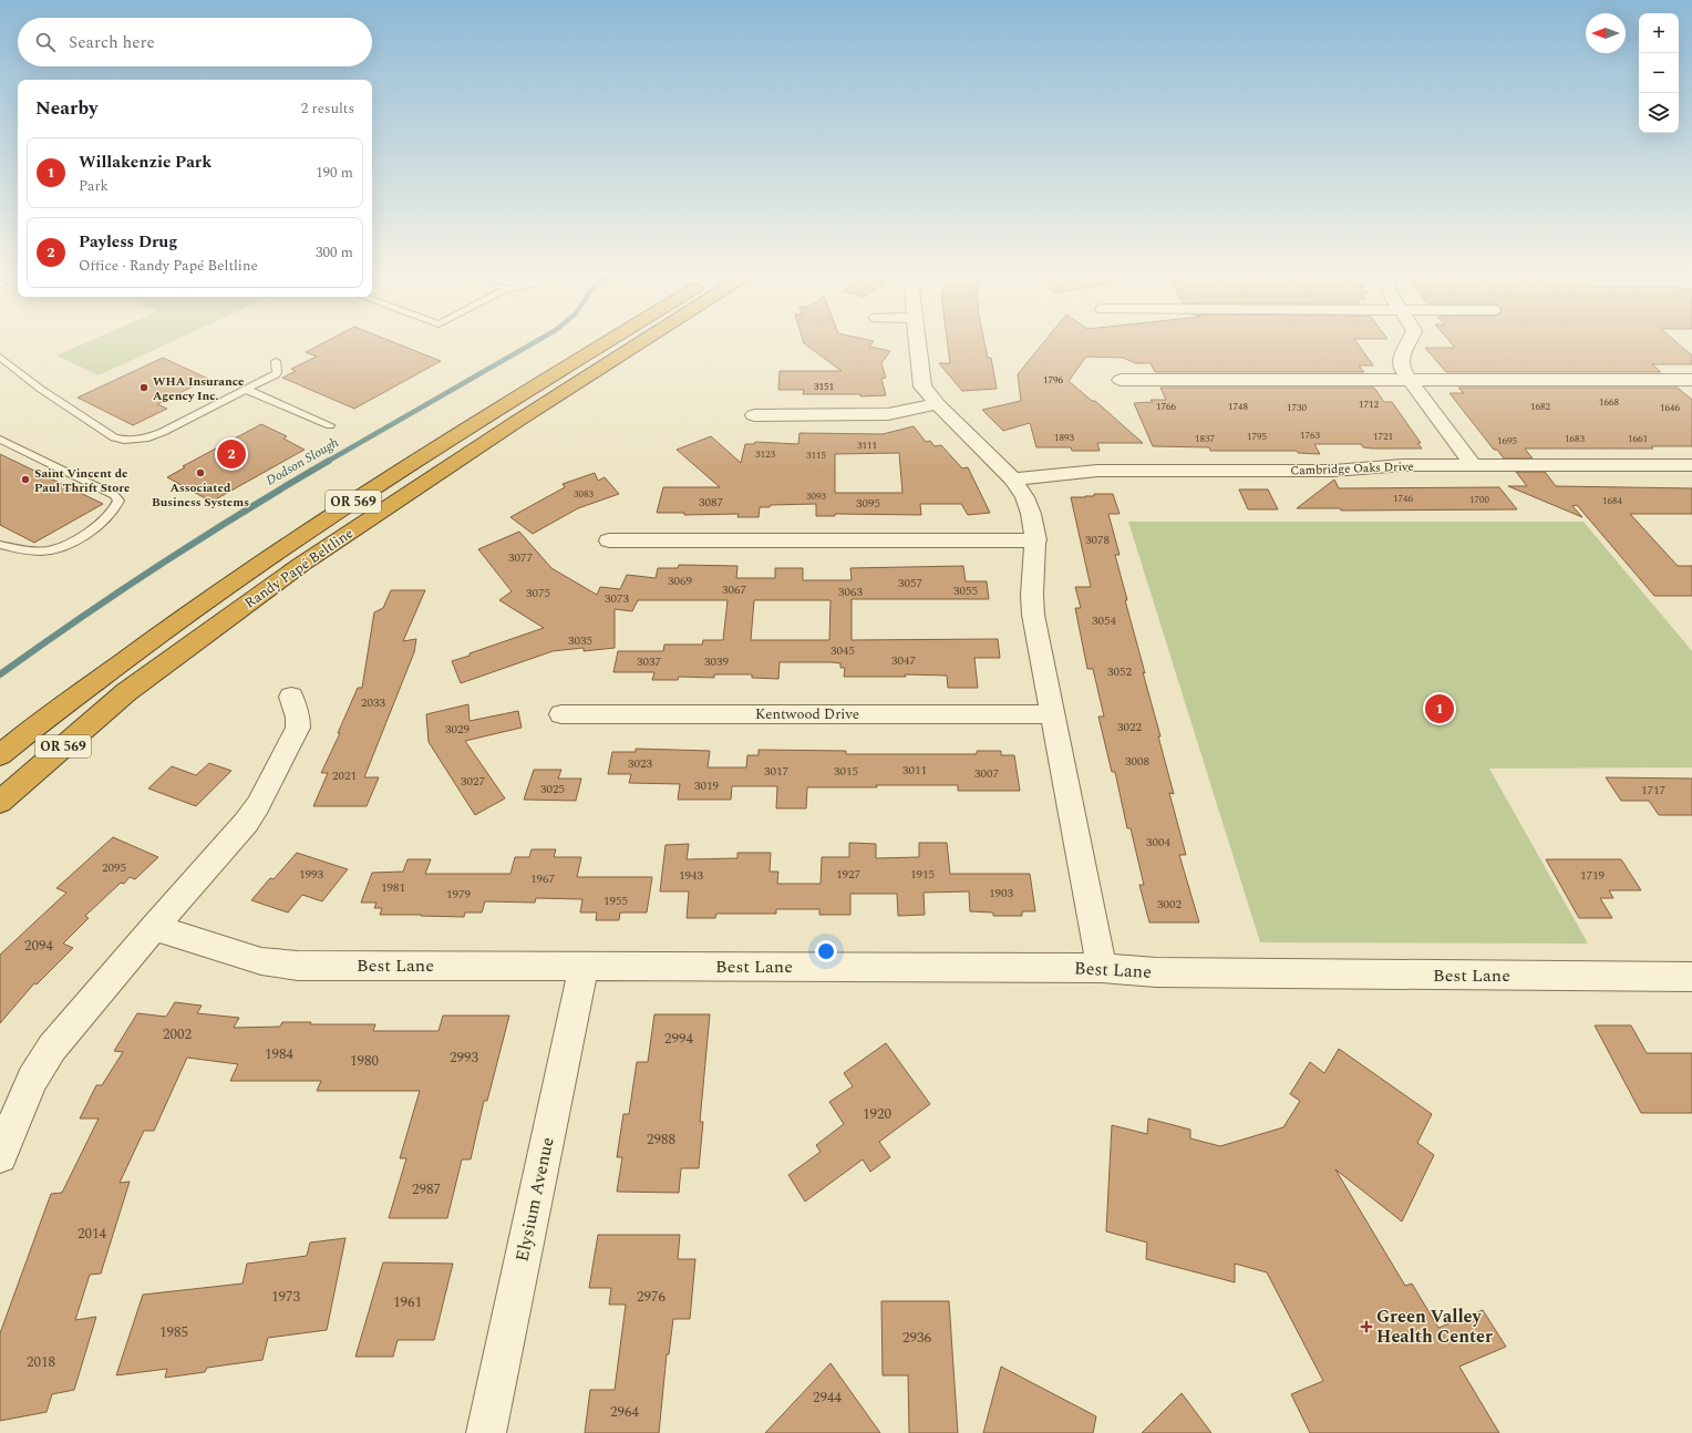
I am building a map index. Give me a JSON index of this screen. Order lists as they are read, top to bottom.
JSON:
{
  "streets": {
    "highway": ["OR 569", "Randy Papé Beltline"],
    "street": [
      "Cambridge Oaks Drive",
      "Kentwood Drive",
      "Best Lane",
      "Elysium Avenue"
    ]
  },
  "crossings": [
    ["Best Lane", "Elysium Avenue"]
  ],
  "water": ["Dodson Slough"],
  "places": {
    "other": ["WHA Insurance Agency Inc.", "Associated Business Systems", "Saint Vincent de Paul Thrift Store"],
    "health": ["Green Valley Health Center"]
  },
  "house_numbers": [
    "1796",
    "3151",
    "1668",
    "1712",
    "1766",
    "1748",
    "1682",
    "1730",
    "1646",
    "1763",
    "1795",
    "1721",
    "1893",
    "1837",
    "1683",
    "1661",
    "1695",
    "3111",
    "3123",
    "3115",
    "3083",
    "3093",
    "1746",
    "1700",
    "1684",
    "3087",
    "3095",
    "3078",
    "3077",
    "3069",
    "3057",
    "3067",
    "3055",
    "3063",
    "3075",
    "3073",
    "3054",
    "3035",
    "3045",
    "3047",
    "3037",
    "3039",
    "3052",
    "2033",
    "3022",
    "3029",
    "3008",
    "3023",
    "3011",
    "3017",
    "3015",
    "3007",
    "2021",
    "3027",
    "3019",
    "3025",
    "1717",
    "3004",
    "2095",
    "1993",
    "1927",
    "1915",
    "1943",
    "1719",
    "1967",
    "1981",
    "1903",
    "1979",
    "1955",
    "3002",
    "2094",
    "2002",
    "2994",
    "1984",
    "2993",
    "1980",
    "1920",
    "2988",
    "2987",
    "2014",
    "1973",
    "2976",
    "1961",
    "1985",
    "2936",
    "2018",
    "2944",
    "2964"
  ],
  "north": "left",
  "page": {
    "map_buttons": ["+", "−"],
    "search": "Search here",
    "heading": ["Nearby", "2 results"],
    "list": [
      {
        "mark": "1",
        "name": "Willakenzie Park",
        "note": "Park",
        "value": "190 m"
      },
      {
        "mark": "2",
        "name": "Payless Drug",
        "note": "Office · Randy Papé Beltline",
        "value": "300 m"
      }
    ],
    "pins": ["2", "1"]
  }
}
